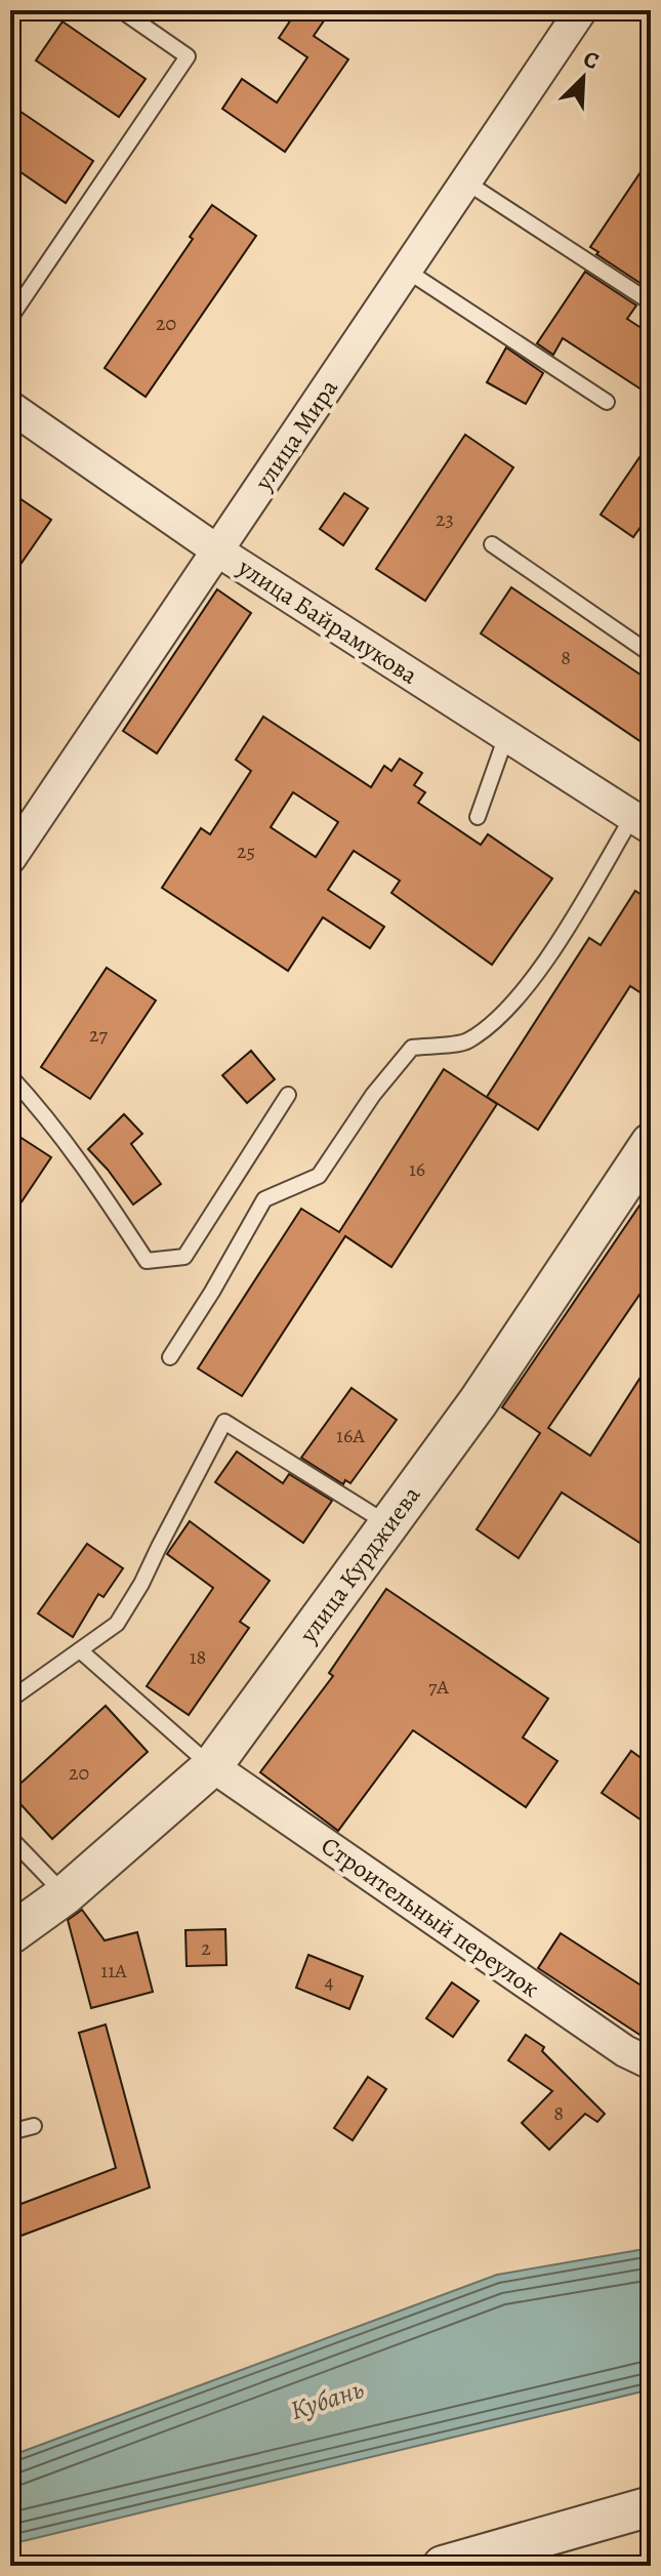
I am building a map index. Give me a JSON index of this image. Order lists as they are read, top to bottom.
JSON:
{
  "streets": {
    "street": [
      "улица Мира",
      "улица Байрамукова",
      "улица Курджиева",
      "Строительный переулок"
    ]
  },
  "crossings": [
    ["улица Мира", "улица Байрамукова"],
    ["улица Курджиева", "Строительный переулок"]
  ],
  "water": ["Кубань"],
  "house_numbers": [
    "20",
    "23",
    "8",
    "25",
    "27",
    "16",
    "16А",
    "18",
    "7А",
    "20",
    "2",
    "11А",
    "4",
    "8"
  ],
  "north": "top right"
}
